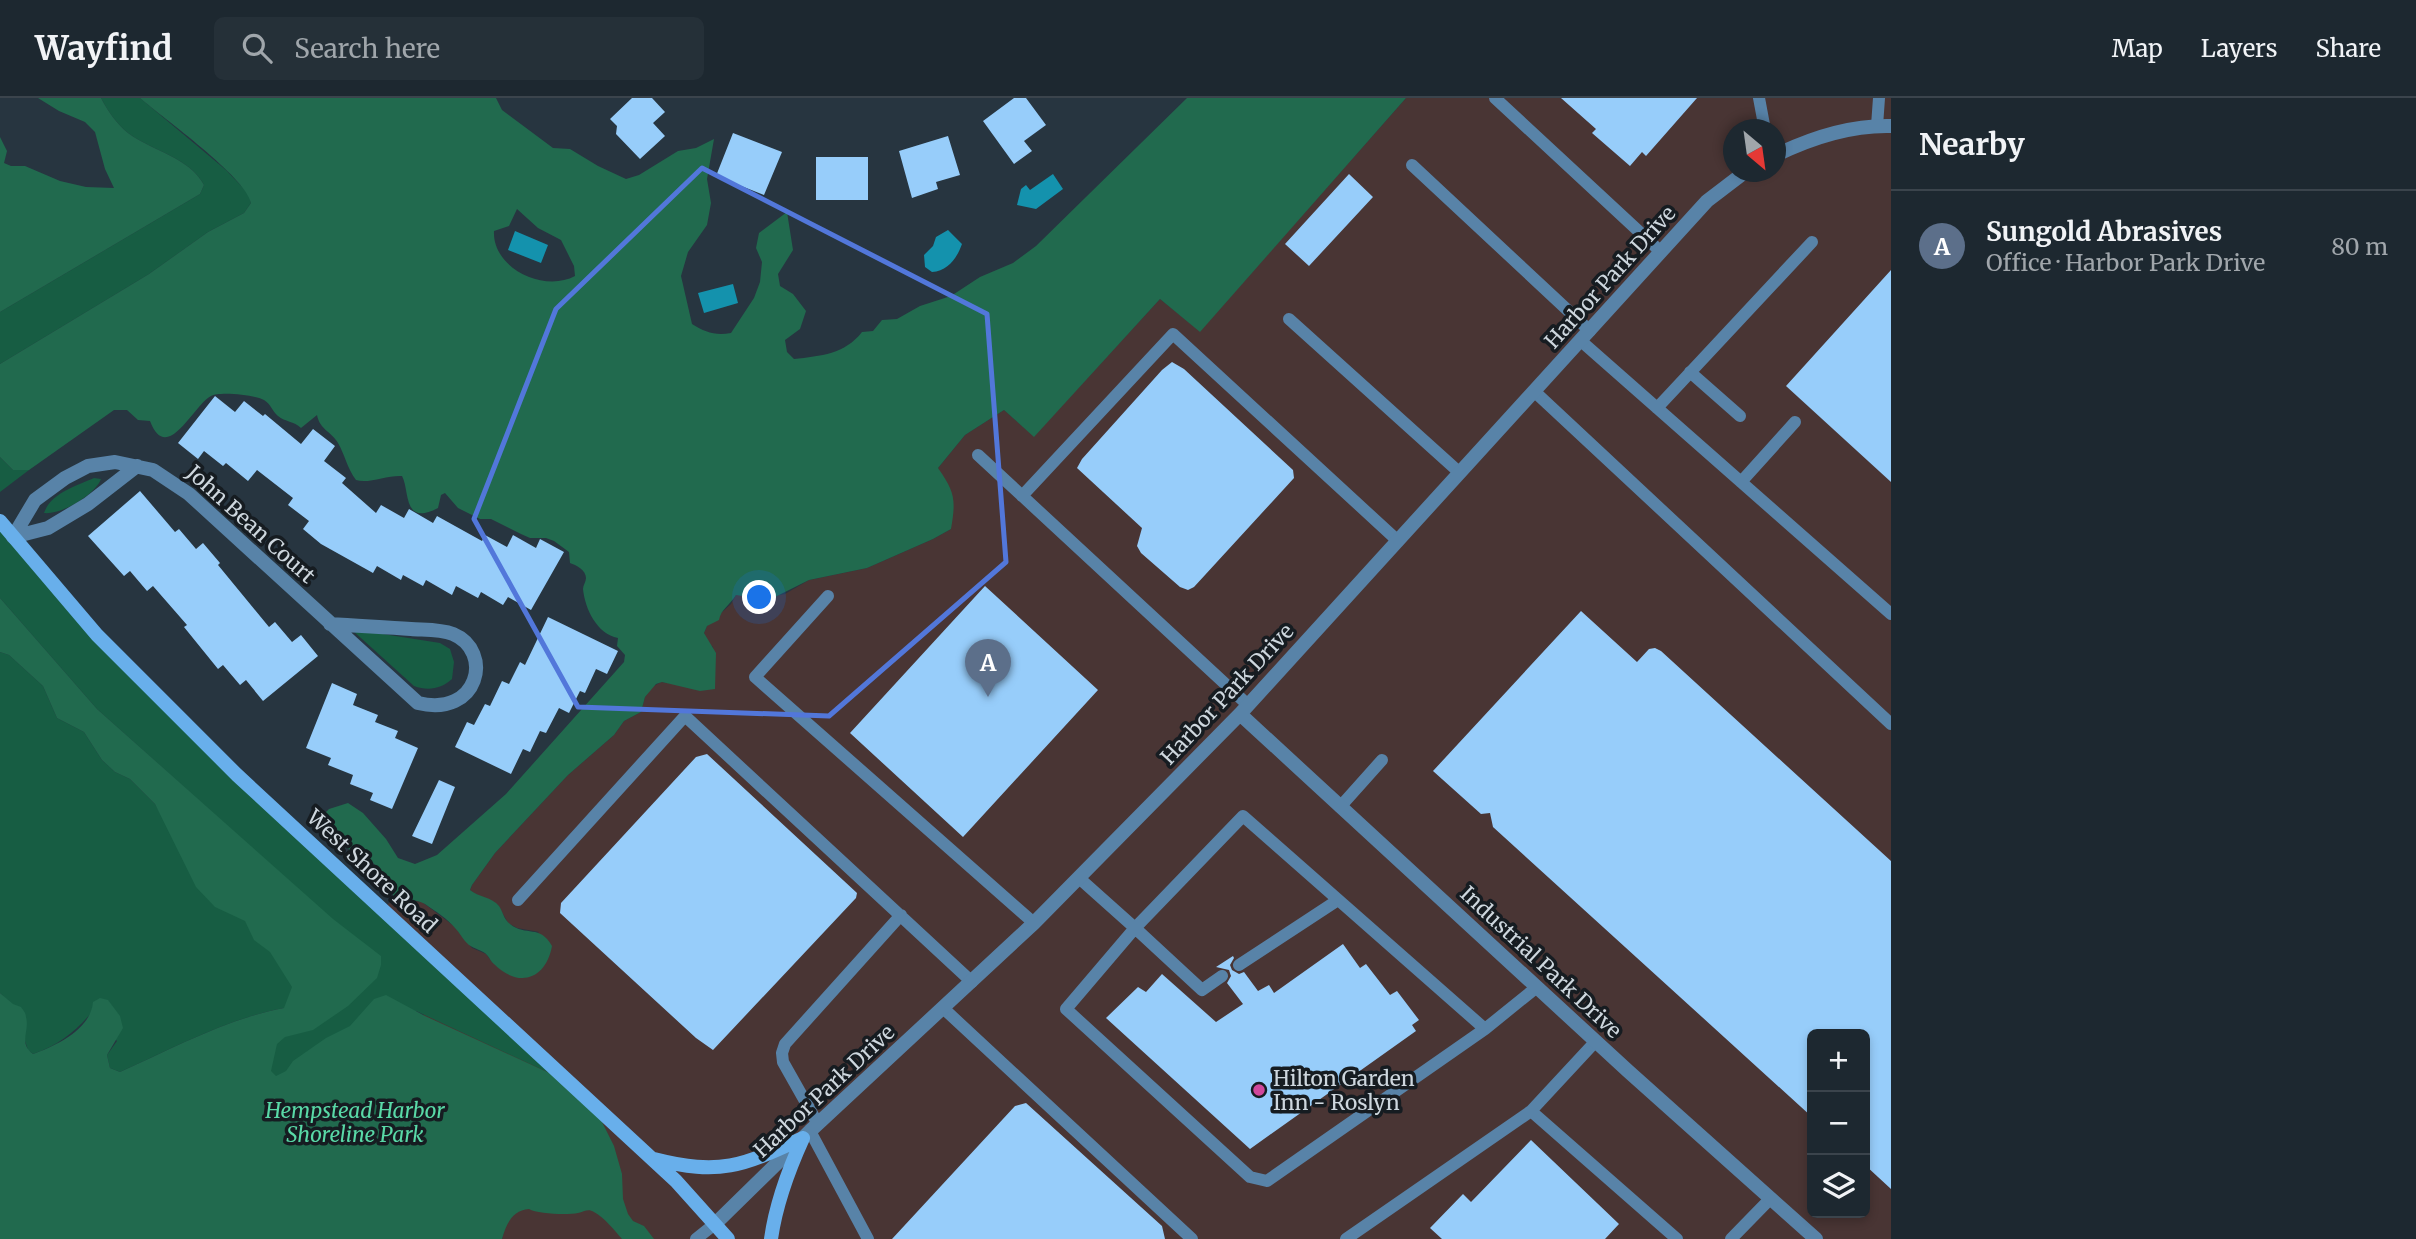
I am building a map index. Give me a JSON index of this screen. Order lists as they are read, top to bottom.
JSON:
{
  "streets": {
    "main road": ["West Shore Road"],
    "street": ["Harbor Park Drive", "John Bean Court", "Industrial Park Drive"]
  },
  "crossings": [
    ["Harbor Park Drive", "West Shore Road"],
    ["Harbor Park Drive", "Industrial Park Drive"],
    ["John Bean Court", "West Shore Road"]
  ],
  "parks": ["Hempstead Harbor Shoreline Park"],
  "places": ["Hilton Garden Inn - Roslyn"],
  "north": "bottom right",
  "page": {
    "header": "Wayfind",
    "search": "Search here",
    "nav": ["Map", "Layers", "Share"],
    "heading": "Nearby",
    "list": [
      {
        "mark": "A",
        "name": "Sungold Abrasives",
        "note": "Office · Harbor Park Drive",
        "value": "80 m"
      }
    ],
    "pins": "A",
    "map_buttons": ["+", "−"]
  }
}
